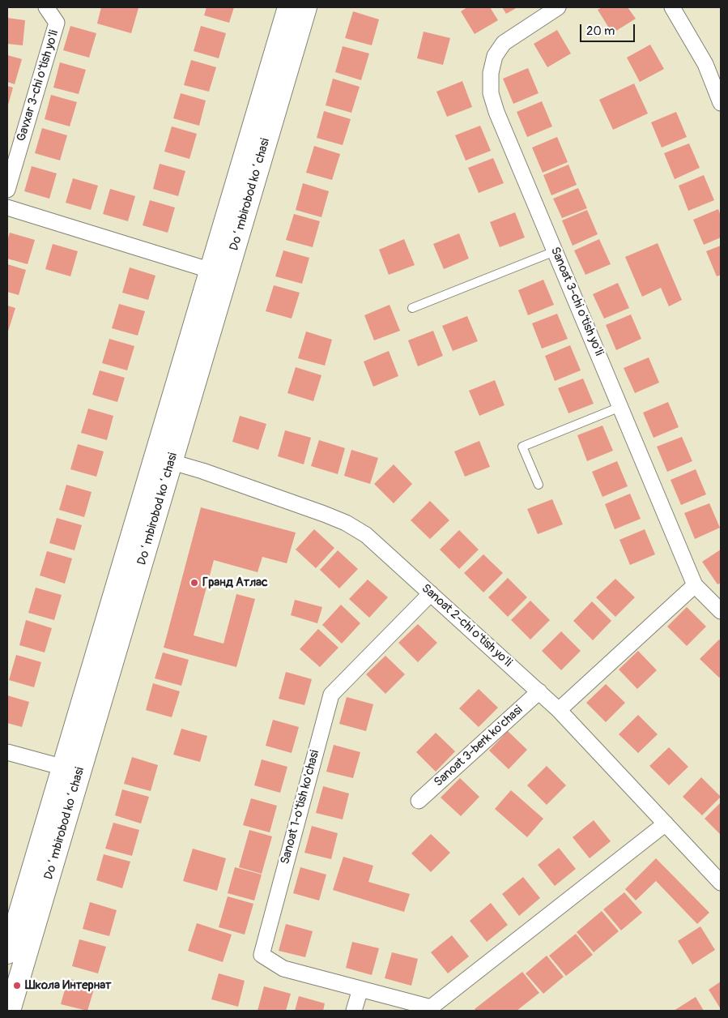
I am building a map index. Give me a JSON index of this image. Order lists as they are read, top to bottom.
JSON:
{
  "streets": {
    "main road": ["Doʻmbirobod koʻchasi"],
    "street": [
      "Gavxar 3-chi o'tish yo'li",
      "Sanoat 3-chi o'tish yo'li",
      "Sanoat 2-chi o'tish yo'li",
      "Sanoat 3-berk ko'chasi",
      "Sanoat 1-o'tish ko'chasi"
    ]
  },
  "crossings": [
    ["Doʻmbirobod koʻchasi", "Sanoat 2-chi o'tish yo'li"],
    ["Sanoat 2-chi o'tish yo'li", "Sanoat 3-berk ko'chasi"],
    ["Sanoat 2-chi o'tish yo'li", "Sanoat 1-o'tish ko'chasi"]
  ],
  "places": ["Гранд Атлас", "Школа Интернат"],
  "scale_bar": "20 m"
}
